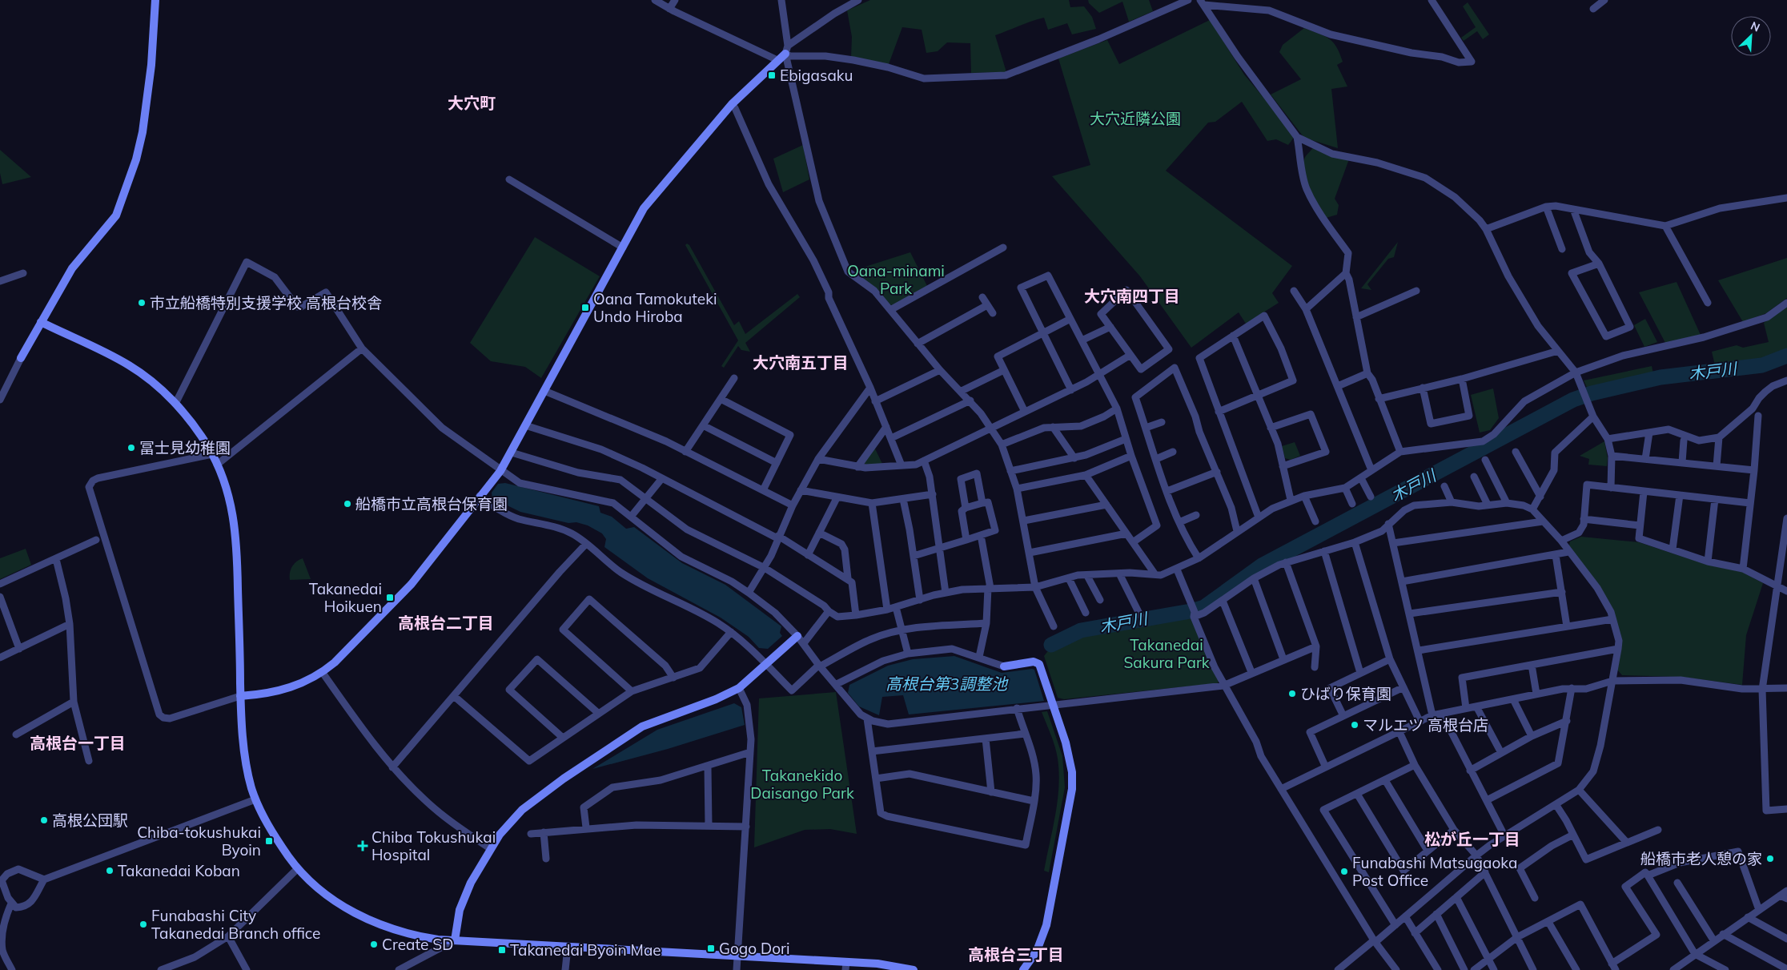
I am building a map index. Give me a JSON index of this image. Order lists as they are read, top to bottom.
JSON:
{
  "districts": [
    "大穴町",
    "大穴南四丁目",
    "大穴南五丁目",
    "高根台二丁目",
    "高根台一丁目",
    "松が丘一丁目",
    "高根台三丁目"
  ],
  "water": ["木戸川", "高根台第3調整池"],
  "parks": [
    "大穴近隣公園",
    "Oana-minami Park",
    "Takanedai Sakura Park",
    "Takanekido Daisango Park"
  ],
  "places": {
    "transit": [
      "Ebigasaku",
      "Oana Tamokuteki Undo Hiroba",
      "Takanedai Hoikuen",
      "Chiba-tokushukai Byoin",
      "Gogo Dori",
      "Takanedai Byoin Mae"
    ],
    "other": [
      "市立船橋特別支援学校 高根台校舎",
      "冨士見幼稚園",
      "船橋市立高根台保育園",
      "ひばり保育園",
      "マルエツ 高根台店",
      "高根公団駅",
      "船橋市老人憩の家",
      "Takanedai Koban",
      "Funabashi Matsugaoka Post Office",
      "Funabashi City Takanedai Branch office",
      "Create SD"
    ],
    "health": ["Chiba Tokushukai Hospital"]
  },
  "north": "top right"
}
